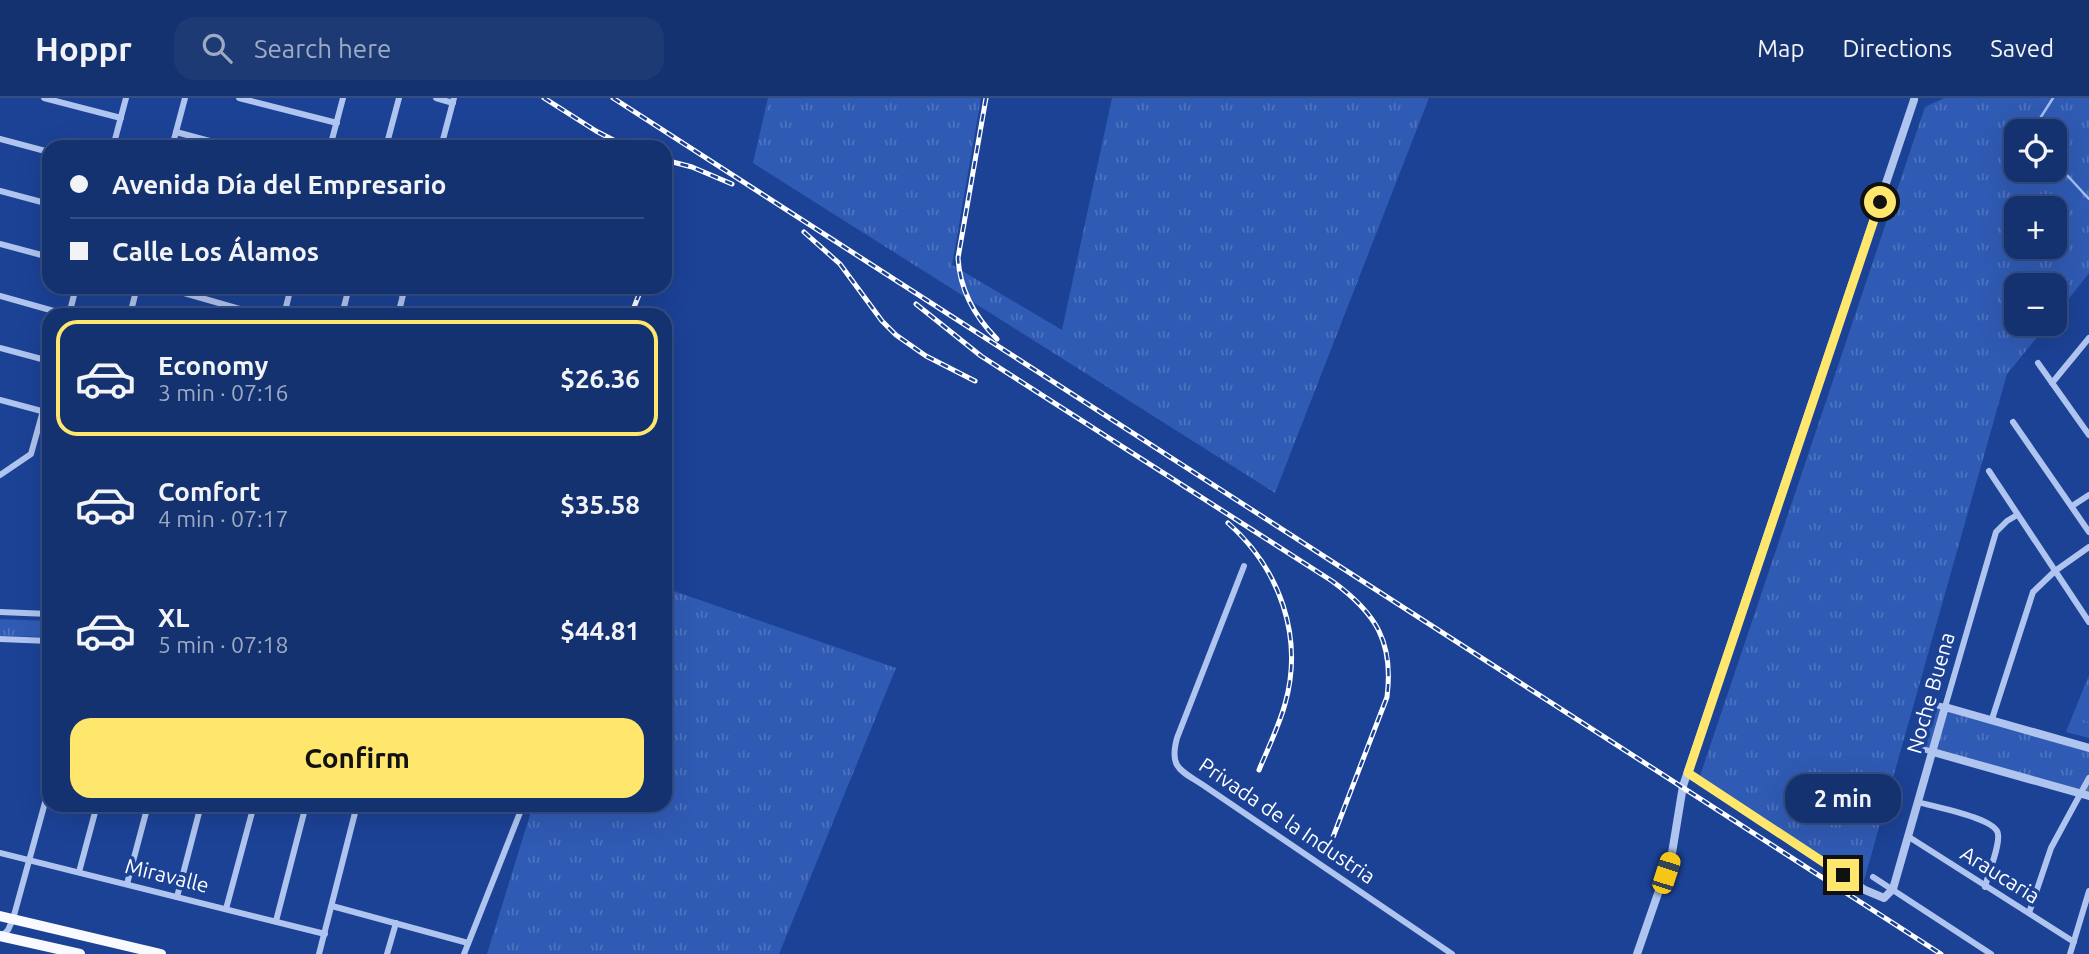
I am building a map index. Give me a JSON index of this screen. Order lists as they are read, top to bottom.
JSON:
{
  "streets": {
    "street": [
      "Noche Buena",
      "Privada de la Industria",
      "Araucaria",
      "Miravalle"
    ]
  },
  "crossings": [
    ["Noche Buena", "Araucaria"]
  ],
  "page": {
    "header": "Hoppr",
    "search": "Search here",
    "nav": ["Map", "Directions", "Saved"],
    "map_buttons": ["+", "−"],
    "banner": ["Avenida Día del Empresario", "Calle Los Álamos"],
    "list": [
      {
        "name": "Economy",
        "note": "3 min · 07:16",
        "value": "$26.36"
      },
      {
        "name": "Comfort",
        "note": "4 min · 07:17",
        "value": "$35.58"
      },
      {
        "name": "XL",
        "note": "5 min · 07:18",
        "value": "$44.81"
      }
    ],
    "buttons": "Confirm",
    "bubble": "2 min"
  }
}
